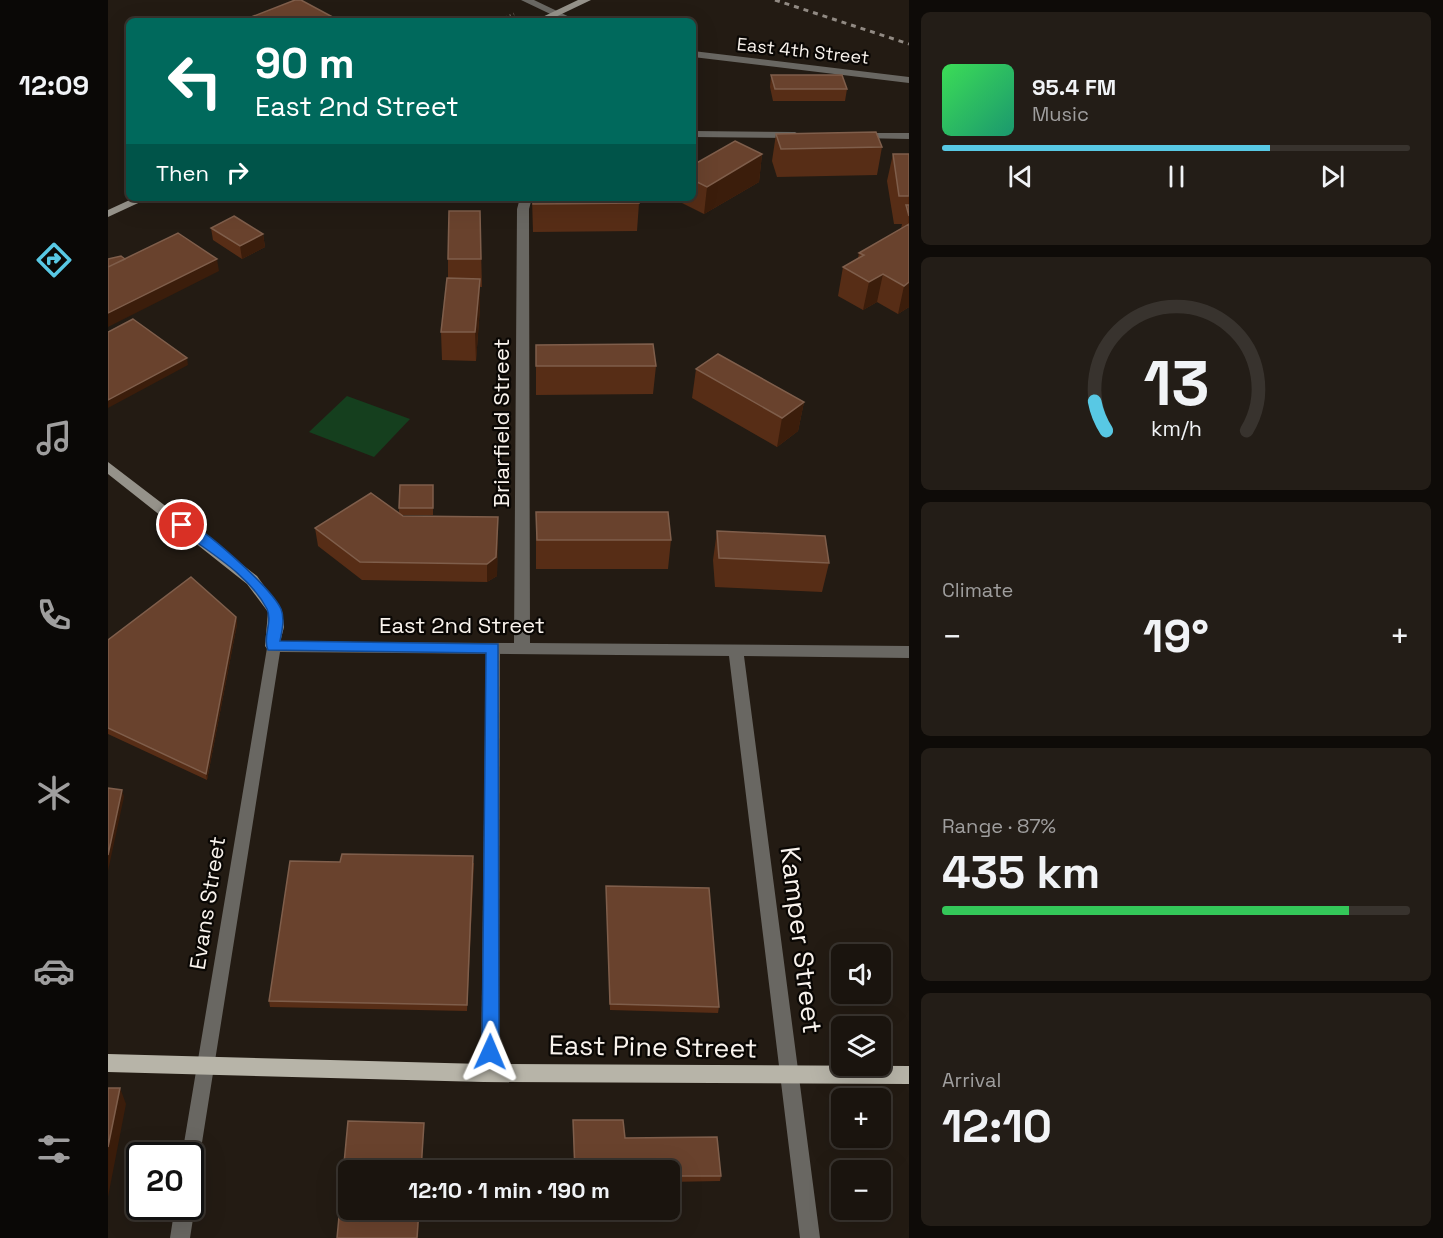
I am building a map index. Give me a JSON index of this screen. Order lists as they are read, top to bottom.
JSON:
{
  "streets": {
    "main road": ["East Pine Street"],
    "street": [
      "East 4th Street",
      "Briarfield Street",
      "East 2nd Street",
      "Evans Street",
      "Kamper Street"
    ]
  },
  "crossings": [
    ["Briarfield Street", "East 2nd Street"],
    ["East 2nd Street", "Evans Street"],
    ["East 2nd Street", "Kamper Street"],
    ["Evans Street", "East Pine Street"],
    ["Kamper Street", "East Pine Street"]
  ],
  "page": {
    "tabs": "12:09",
    "turn": ["90 m", "East 2nd Street"],
    "song": ["95.4 FM", "Music"],
    "then": "Then",
    "tile": [
      "Climate",
      ["Range · 87%", "435 km"],
      ["Arrival", "12:10"]
    ],
    "heat": ["−", "19°", "+"],
    "map_buttons": ["+", "−"],
    "limit": "20",
    "trip": "12:10 · 1 min · 190 m",
    "gauge": ["13", "km/h"]
  }
}
